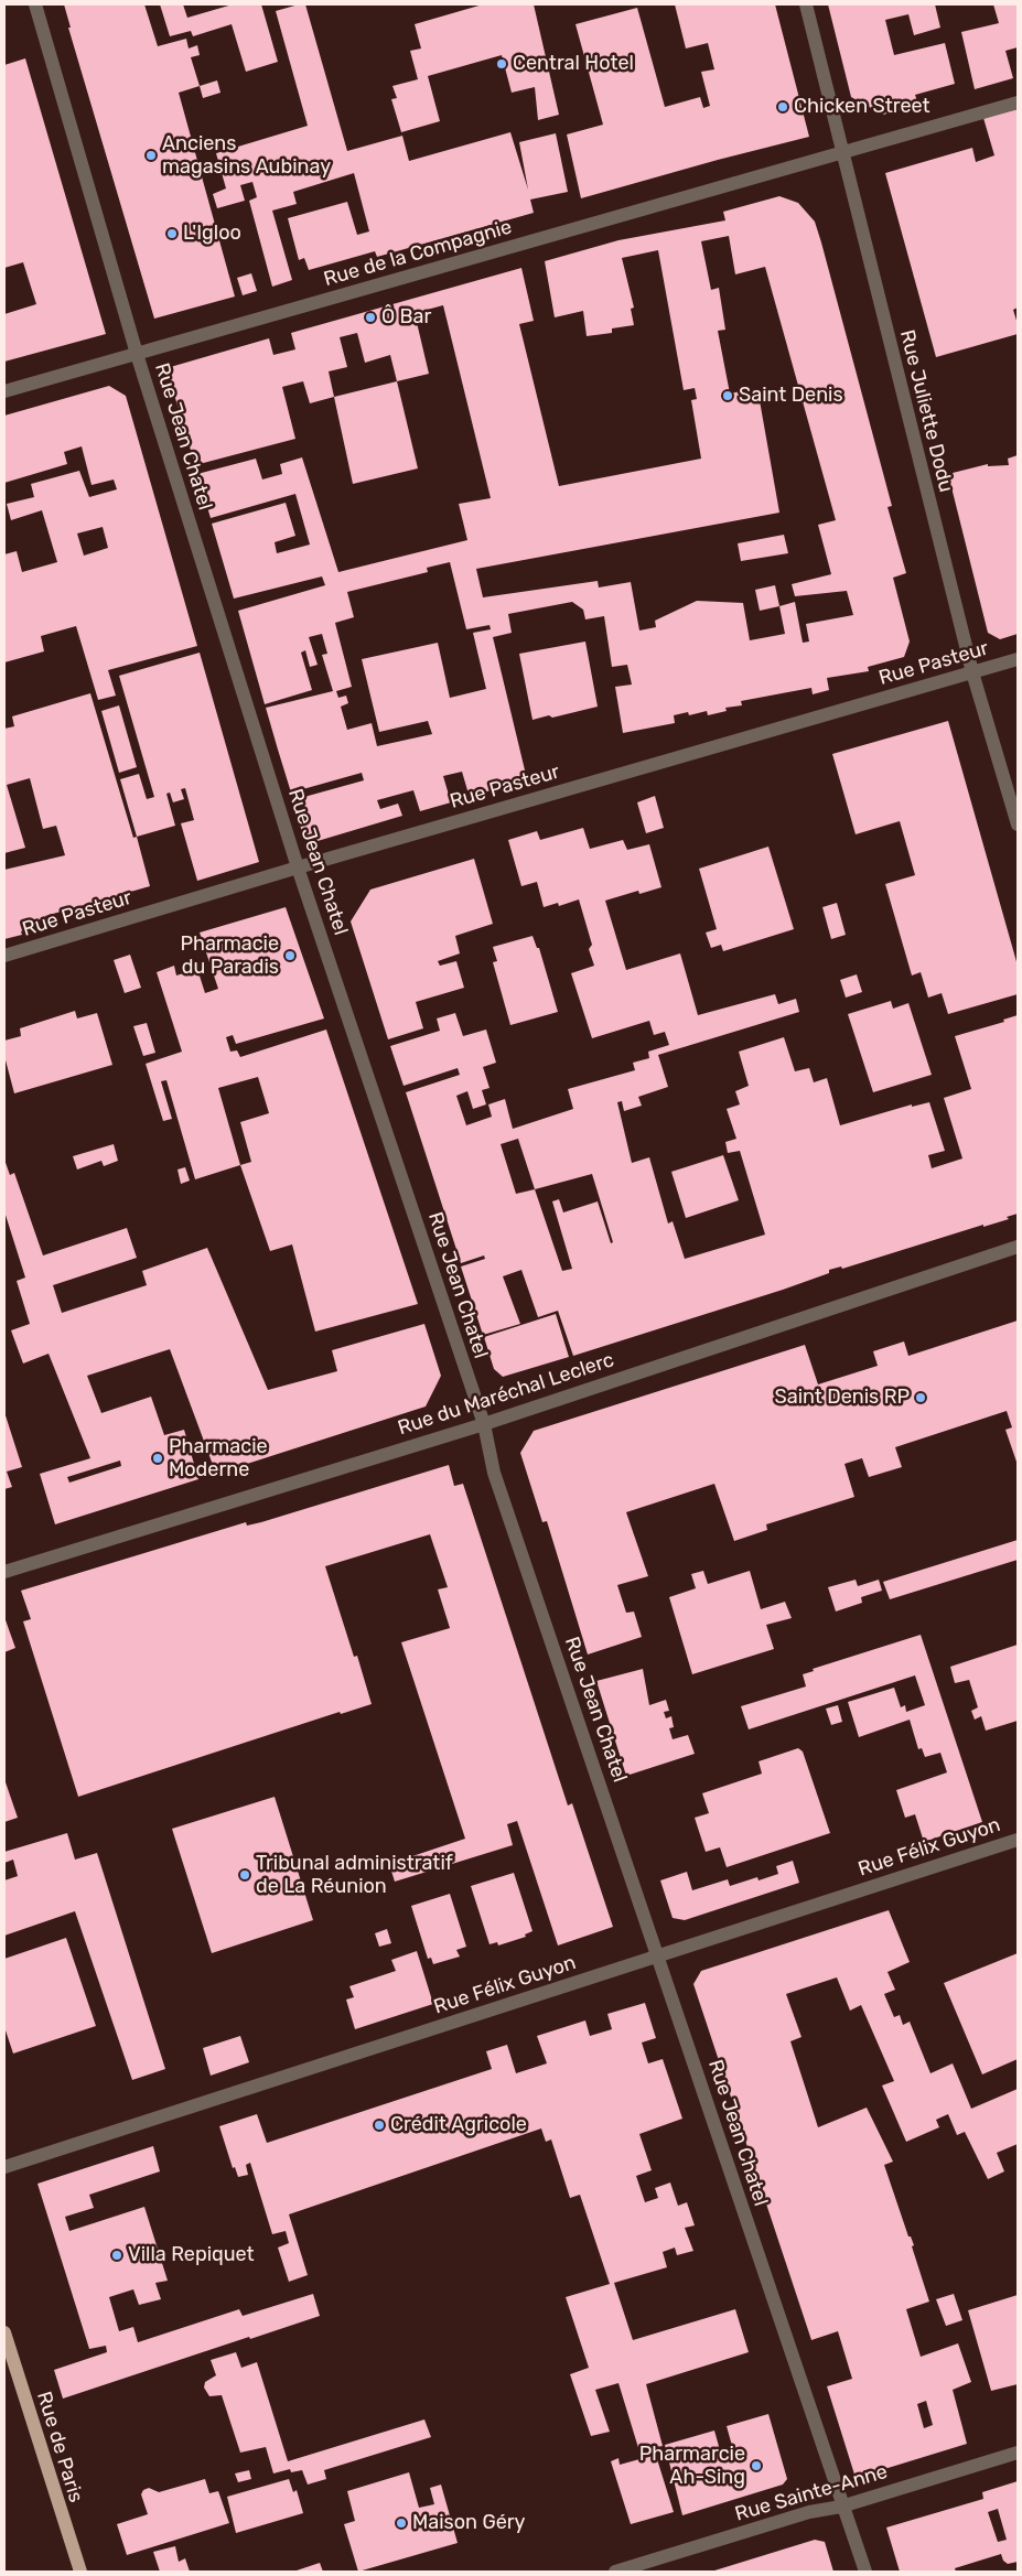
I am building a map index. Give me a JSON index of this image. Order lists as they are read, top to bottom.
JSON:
{
  "streets": {
    "main road": ["Rue de Paris"],
    "street": [
      "Rue de la Compagnie",
      "Rue Juliette Dodu",
      "Rue Jean Chatel",
      "Rue Pasteur",
      "Rue du Maréchal Leclerc",
      "Rue Félix Guyon",
      "Rue Sainte-Anne"
    ]
  },
  "crossings": [
    ["Rue de la Compagnie", "Rue Juliette Dodu"],
    ["Rue de la Compagnie", "Rue Jean Chatel"],
    ["Rue Juliette Dodu", "Rue Pasteur"],
    ["Rue Jean Chatel", "Rue Pasteur"],
    ["Rue Jean Chatel", "Rue du Maréchal Leclerc"],
    ["Rue Jean Chatel", "Rue Félix Guyon"],
    ["Rue Jean Chatel", "Rue Sainte-Anne"]
  ],
  "places": [
    "Central Hotel",
    "Chicken Street",
    "Anciens magasins Aubinay",
    "L'Igloo",
    "Ô Bar",
    "Saint Denis",
    "Pharmacie du Paradis",
    "Saint Denis RP",
    "Pharmacie Moderne",
    "Tribunal administratif de La Réunion",
    "Crédit Agricole",
    "Villa Repiquet",
    "Pharmarcie Ah-Sing",
    "Maison Géry"
  ]
}
